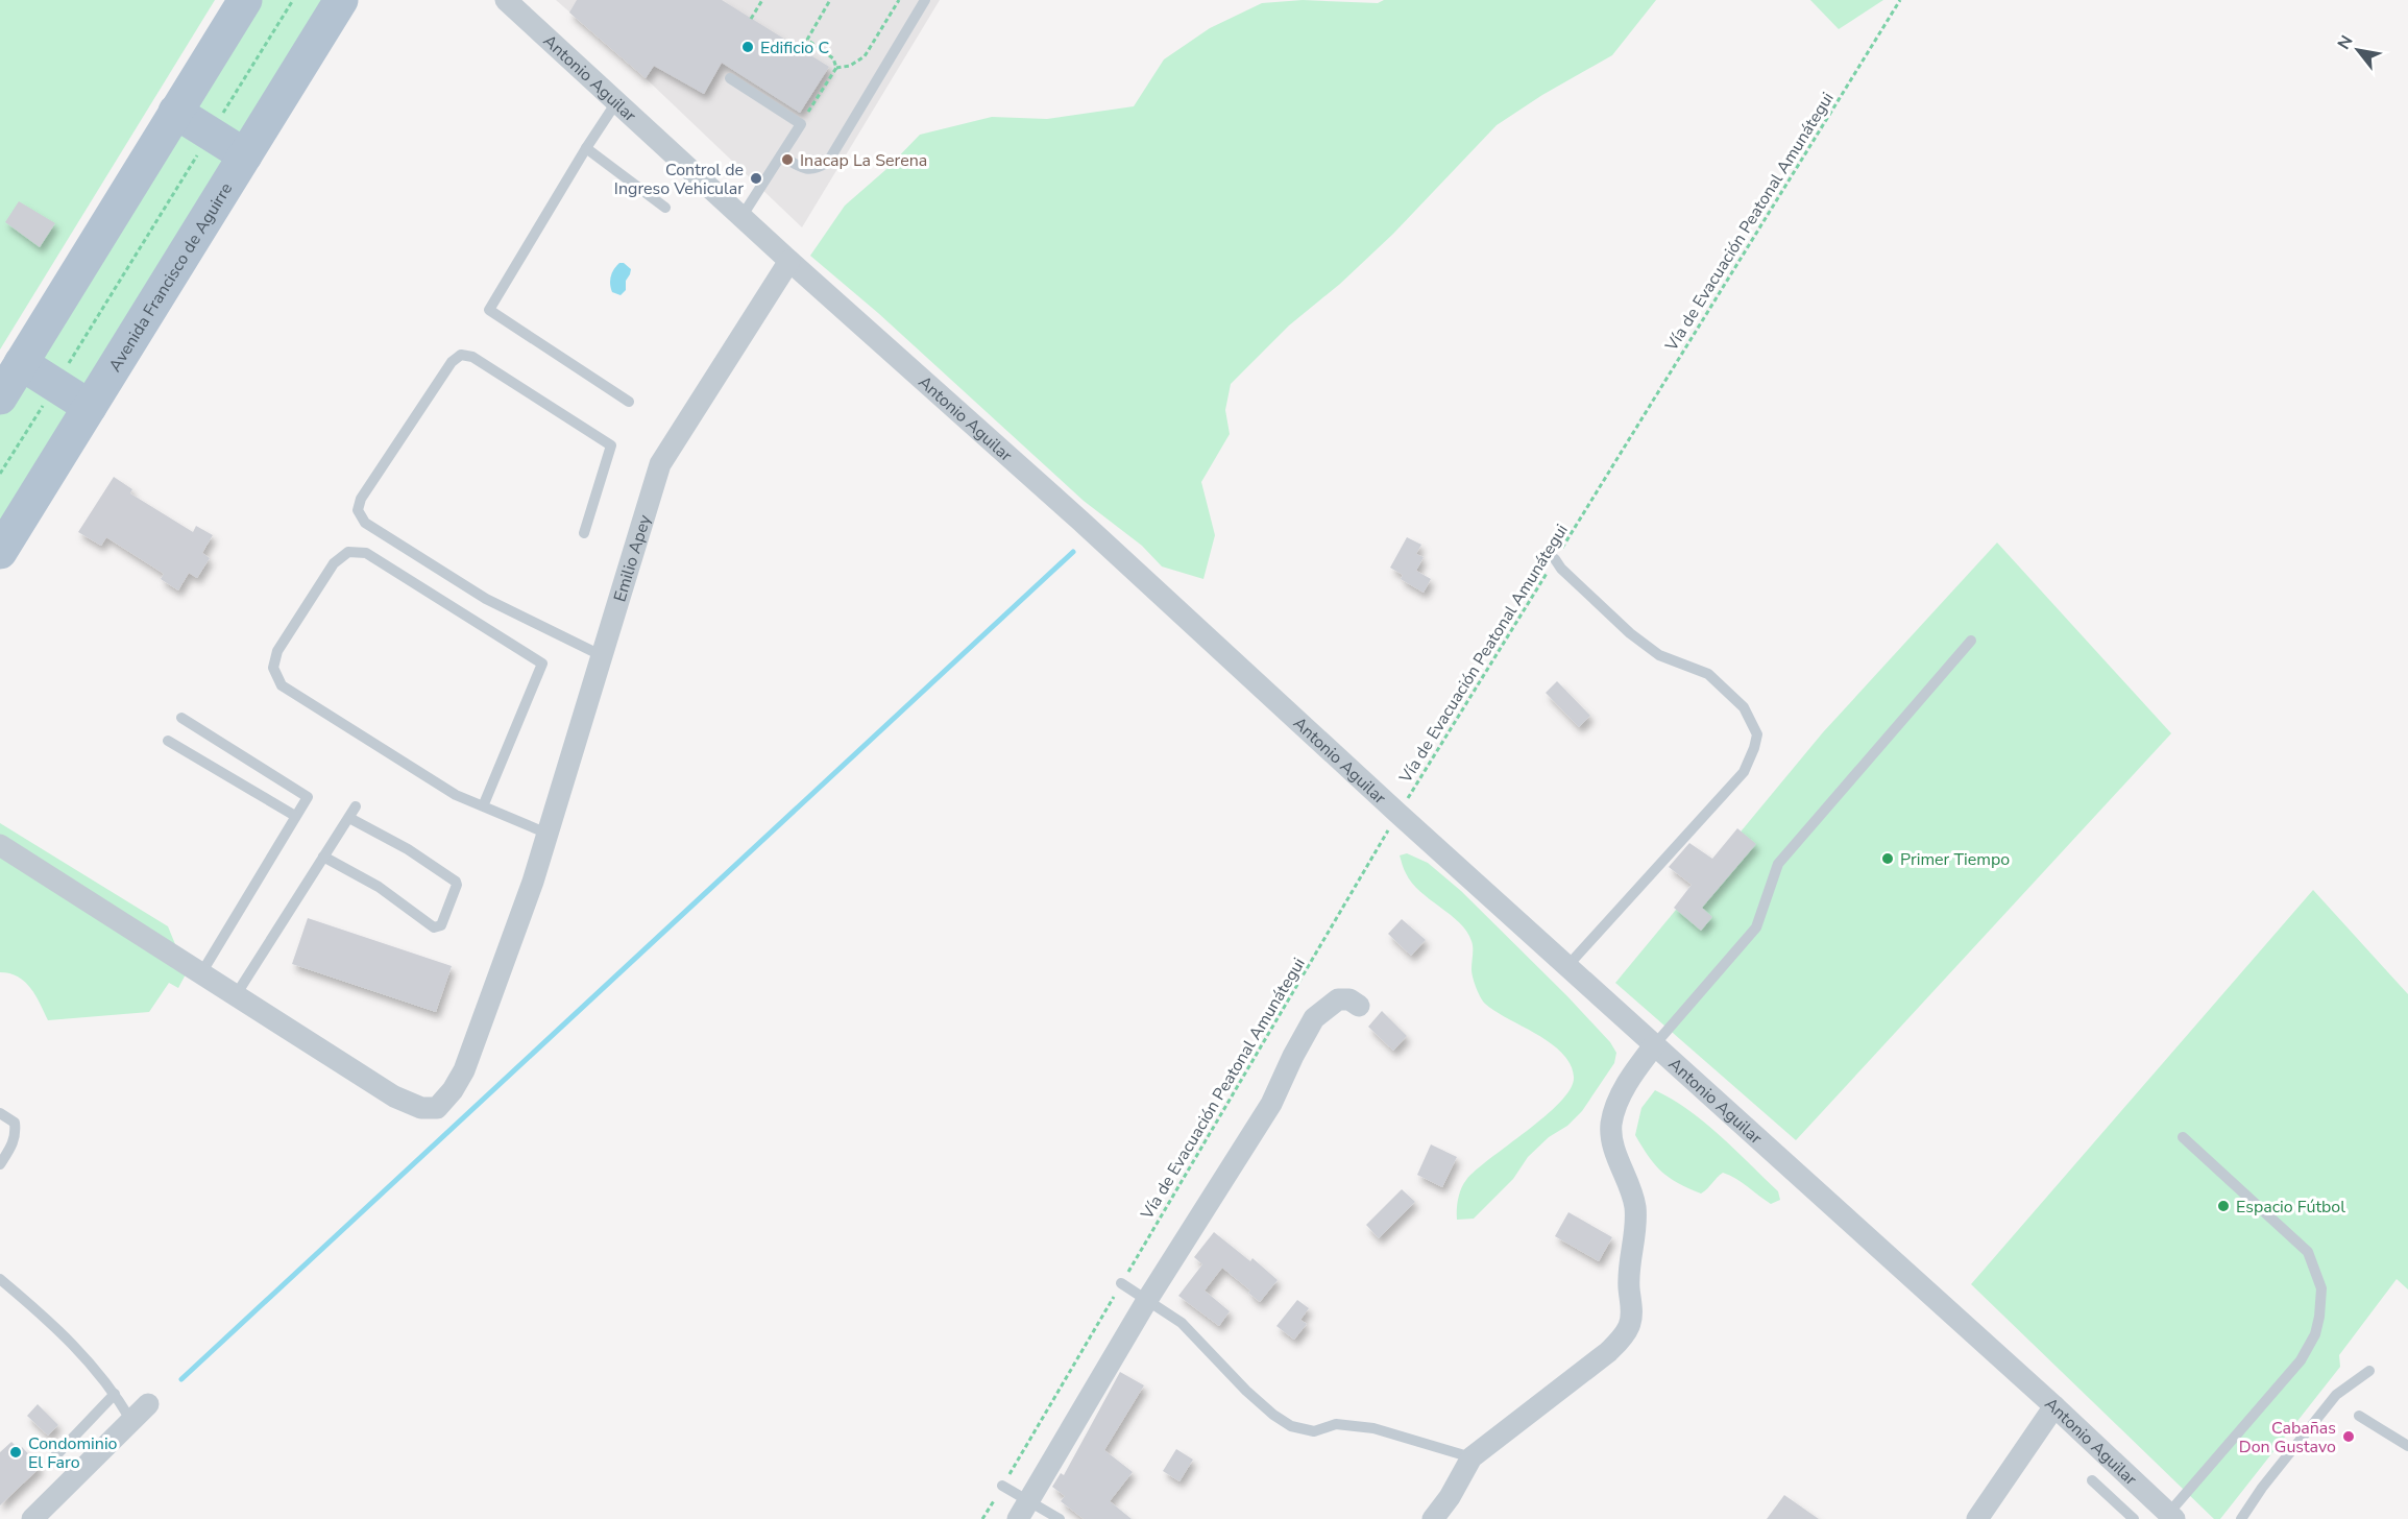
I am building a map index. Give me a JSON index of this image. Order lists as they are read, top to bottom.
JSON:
{
  "streets": {
    "main road": ["Avenida Francisco de Aguirre"],
    "street": ["Antonio Aguilar", "Emilio Apey"],
    "path": ["Vía de Evacuación Peatonal Amunátegui"]
  },
  "crossings": [
    ["Antonio Aguilar", "Vía de Evacuación Peatonal Amunátegui"],
    ["Antonio Aguilar", "Emilio Apey"]
  ],
  "places": [
    "Edificio C",
    "Inacap La Serena",
    "Control de Ingreso Vehicular",
    "Primer Tiempo",
    "Espacio Fútbol",
    "Cabañas Don Gustavo",
    "Condominio El Faro"
  ],
  "north": "top left"
}
